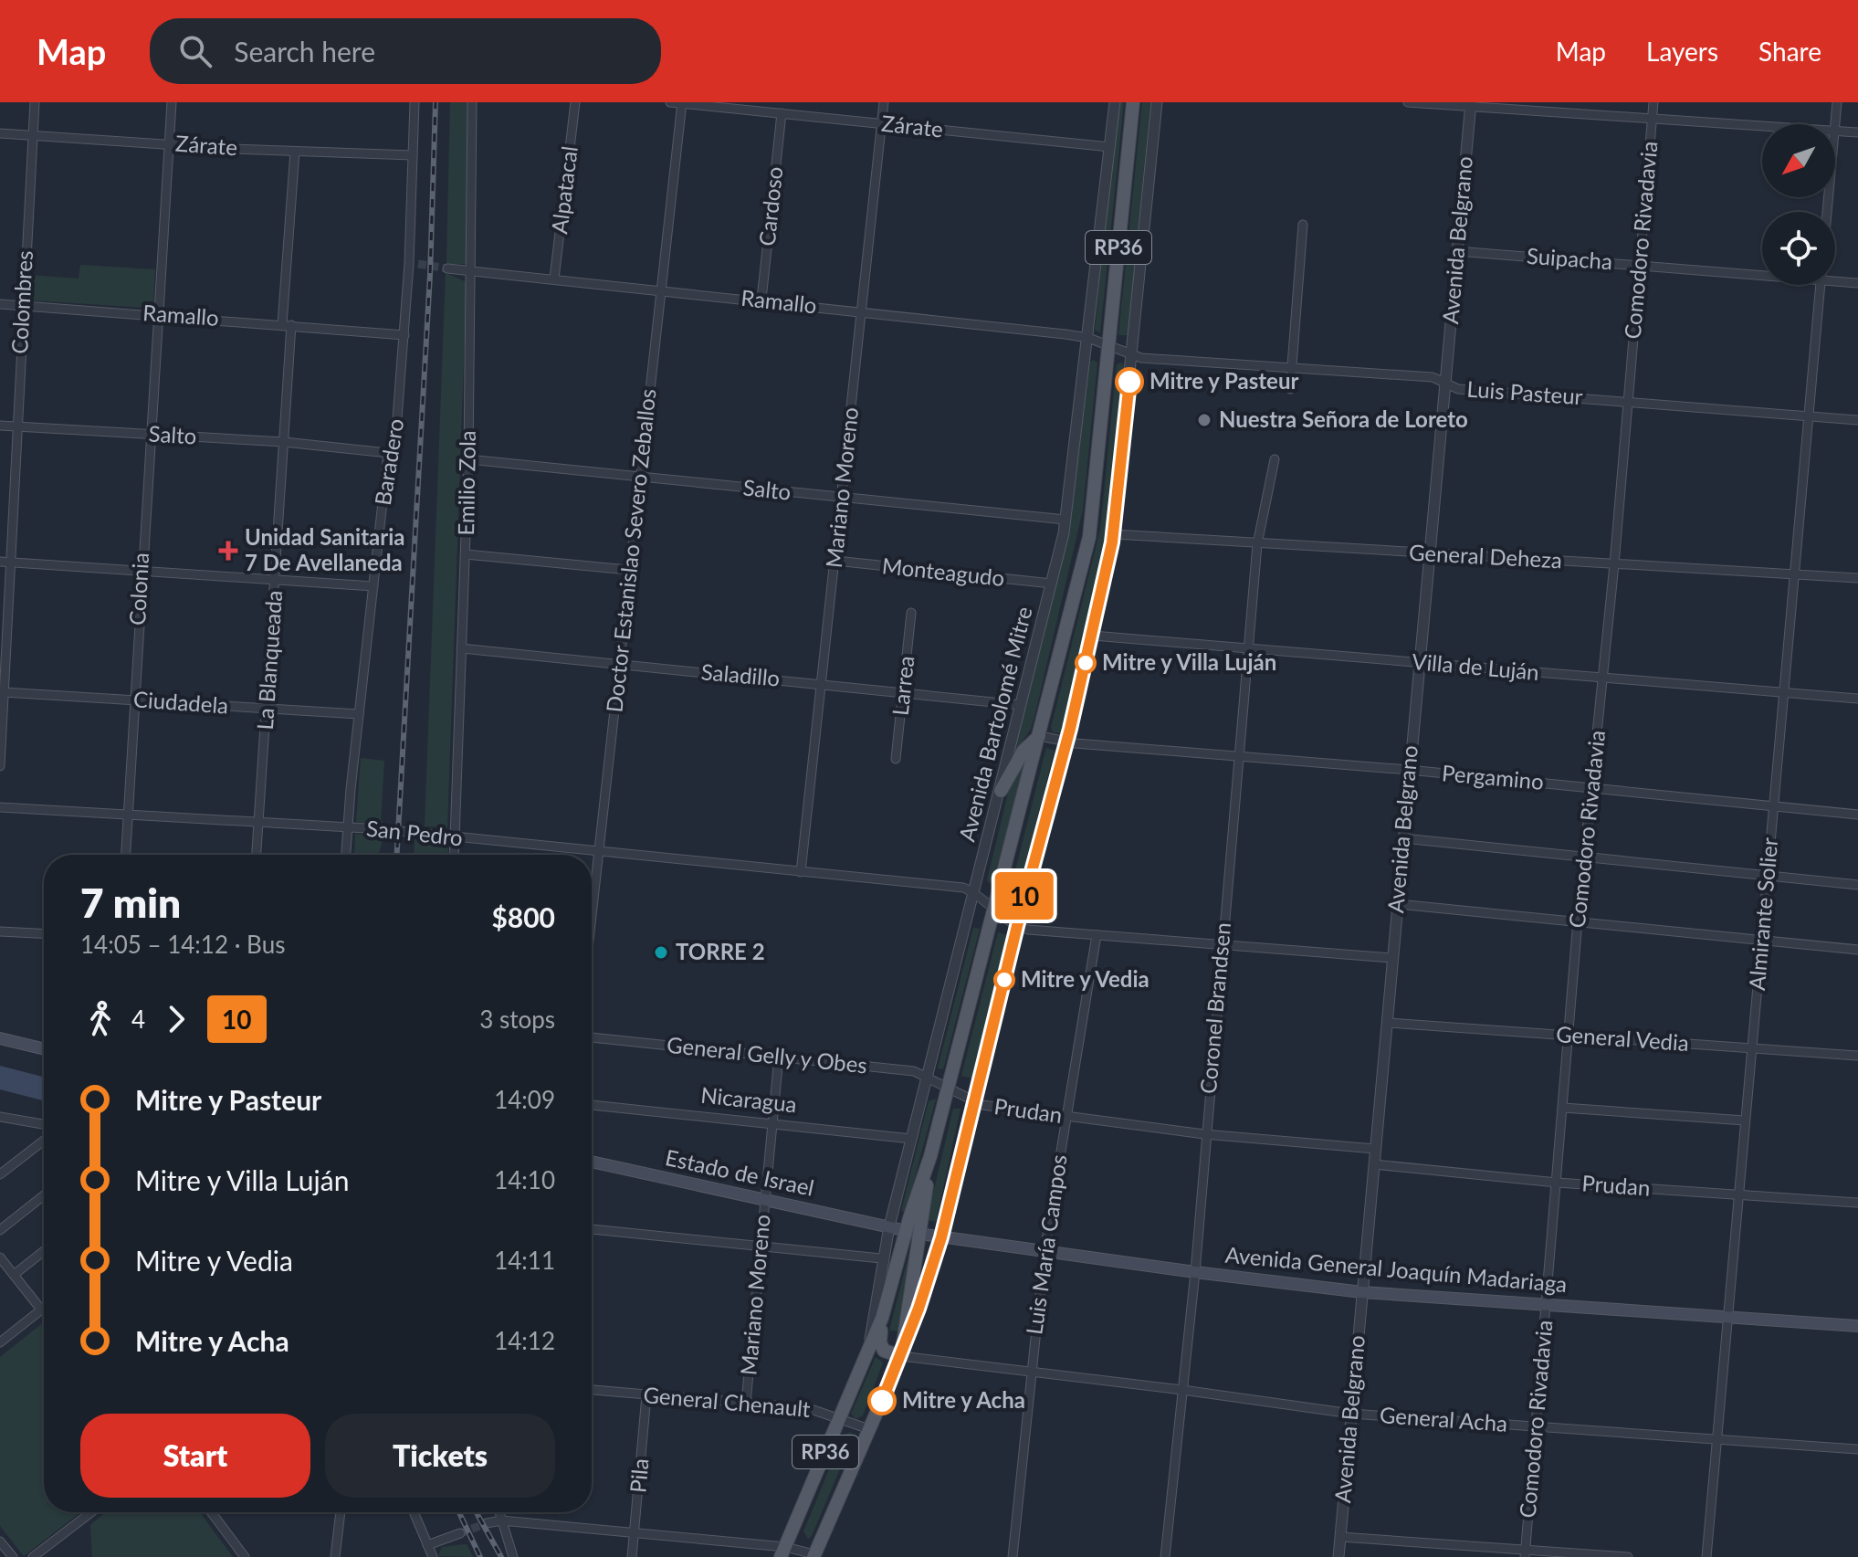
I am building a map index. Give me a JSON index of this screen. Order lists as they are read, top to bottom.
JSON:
{
  "streets": {
    "main road": [
      "RP36",
      "Avenida Bartolomé Mitre",
      "Estado de Israel",
      "Avenida General Joaquín Madariaga"
    ],
    "street": [
      "Zárate",
      "Alpatacal",
      "Cardoso",
      "Avenida Belgrano",
      "Comodoro Rivadavia",
      "Suipacha",
      "Colombres",
      "Ramallo",
      "Luis Pasteur",
      "Salto",
      "Baradero",
      "Emilio Zola",
      "Mariano Moreno",
      "Doctor Estanislao Severo Zeballos",
      "General Deheza",
      "Monteagudo",
      "Colonia",
      "La Blanqueada",
      "Villa de Luján",
      "Saladillo",
      "Larrea",
      "Ciudadela",
      "Pergamino",
      "San Pedro",
      "Almirante Solier",
      "Coronel Brandsen",
      "General Vedia",
      "General Gelly y Obes",
      "Nicaragua",
      "Prudan",
      "Luis María Campos",
      "General Chenault",
      "General Acha",
      "Pila"
    ]
  },
  "crossings": [
    ["Zárate", "Cardoso"],
    ["Zárate", "Colombres"],
    ["Zárate", "Baradero"],
    ["Zárate", "Mariano Moreno"],
    ["Zárate", "Doctor Estanislao Severo Zeballos"],
    ["Zárate", "Colonia"],
    ["Zárate", "La Blanqueada"],
    ["Zárate", "Avenida Bartolomé Mitre"],
    ["Alpatacal", "Ramallo"],
    ["Cardoso", "Ramallo"],
    ["Avenida Belgrano", "Suipacha"],
    ["Avenida Belgrano", "Luis Pasteur"],
    ["Avenida Belgrano", "General Deheza"],
    ["Avenida Belgrano", "Villa de Luján"],
    ["Avenida Belgrano", "Pergamino"],
    ["Avenida Belgrano", "General Vedia"],
    ["Avenida Belgrano", "Prudan"],
    ["Avenida Belgrano", "Avenida General Joaquín Madariaga"],
    ["Avenida Belgrano", "General Acha"],
    ["Comodoro Rivadavia", "Suipacha"],
    ["Comodoro Rivadavia", "Luis Pasteur"],
    ["Comodoro Rivadavia", "General Deheza"],
    ["Comodoro Rivadavia", "Villa de Luján"],
    ["Comodoro Rivadavia", "Pergamino"],
    ["Comodoro Rivadavia", "General Vedia"],
    ["Comodoro Rivadavia", "Prudan"],
    ["Comodoro Rivadavia", "Avenida General Joaquín Madariaga"],
    ["Comodoro Rivadavia", "General Acha"],
    ["Colombres", "Ramallo"],
    ["Colombres", "Salto"],
    ["Colombres", "Ciudadela"],
    ["Ramallo", "Luis Pasteur"],
    ["Ramallo", "Baradero"],
    ["Ramallo", "Emilio Zola"],
    ["Ramallo", "Mariano Moreno"],
    ["Ramallo", "Doctor Estanislao Severo Zeballos"],
    ["Ramallo", "Colonia"],
    ["Ramallo", "La Blanqueada"],
    ["Ramallo", "Avenida Bartolomé Mitre"],
    ["Luis Pasteur", "Avenida Bartolomé Mitre"],
    ["Luis Pasteur", "Almirante Solier"],
    ["Salto", "Baradero"],
    ["Salto", "Emilio Zola"],
    ["Salto", "Mariano Moreno"],
    ["Salto", "Doctor Estanislao Severo Zeballos"],
    ["Salto", "Colonia"],
    ["Salto", "La Blanqueada"],
    ["Salto", "Avenida Bartolomé Mitre"],
    ["Baradero", "Ciudadela"],
    ["Baradero", "San Pedro"],
    ["Emilio Zola", "Saladillo"],
    ["Emilio Zola", "San Pedro"],
    ["Mariano Moreno", "Monteagudo"],
    ["Mariano Moreno", "Saladillo"],
    ["Mariano Moreno", "San Pedro"],
    ["Mariano Moreno", "General Gelly y Obes"],
    ["Mariano Moreno", "Nicaragua"],
    ["Mariano Moreno", "Estado de Israel"],
    ["Mariano Moreno", "General Chenault"],
    ["Doctor Estanislao Severo Zeballos", "Saladillo"],
    ["Doctor Estanislao Severo Zeballos", "San Pedro"],
    ["General Deheza", "Avenida Bartolomé Mitre"],
    ["General Deheza", "Almirante Solier"],
    ["General Deheza", "Coronel Brandsen"],
    ["Monteagudo", "Avenida Bartolomé Mitre"],
    ["Colonia", "Ciudadela"],
    ["Colonia", "San Pedro"],
    ["La Blanqueada", "Ciudadela"],
    ["La Blanqueada", "San Pedro"],
    ["Villa de Luján", "Avenida Bartolomé Mitre"],
    ["Villa de Luján", "Almirante Solier"],
    ["Villa de Luján", "Coronel Brandsen"],
    ["Saladillo", "Larrea"],
    ["Saladillo", "Avenida Bartolomé Mitre"],
    ["Avenida Bartolomé Mitre", "Pergamino"],
    ["Avenida Bartolomé Mitre", "San Pedro"],
    ["Avenida Bartolomé Mitre", "General Gelly y Obes"],
    ["Avenida Bartolomé Mitre", "Nicaragua"],
    ["Avenida Bartolomé Mitre", "Prudan"],
    ["Avenida Bartolomé Mitre", "Estado de Israel"],
    ["Avenida Bartolomé Mitre", "Avenida General Joaquín Madariaga"],
    ["Avenida Bartolomé Mitre", "General Chenault"],
    ["Avenida Bartolomé Mitre", "General Acha"],
    ["Pergamino", "Almirante Solier"],
    ["Pergamino", "Coronel Brandsen"],
    ["Almirante Solier", "General Vedia"],
    ["Almirante Solier", "Prudan"],
    ["Almirante Solier", "Avenida General Joaquín Madariaga"],
    ["Almirante Solier", "General Acha"],
    ["Coronel Brandsen", "Prudan"],
    ["Coronel Brandsen", "Avenida General Joaquín Madariaga"],
    ["Coronel Brandsen", "General Acha"],
    ["General Gelly y Obes", "Prudan"],
    ["Prudan", "Luis María Campos"],
    ["Estado de Israel", "Avenida General Joaquín Madariaga"],
    ["Luis María Campos", "Avenida General Joaquín Madariaga"],
    ["Luis María Campos", "General Acha"],
    ["General Chenault", "Pila"]
  ],
  "places": {
    "other": [
      "Mitre y Pasteur",
      "Nuestra Señora de Loreto",
      "Mitre y Villa Luján",
      "TORRE 2",
      "Mitre y Vedia",
      "Mitre y Acha"
    ],
    "health": ["Unidad Sanitaria 7 De Avellaneda"]
  },
  "lines": ["bus line 10"],
  "north": "bottom left",
  "page": {
    "header": "Map",
    "search": "Search here",
    "nav": ["Map", "Layers", "Share"],
    "on_map": "10",
    "heading": ["7 min", "14:05 – 14:12 · Bus", "$800"],
    "legs": ["4", "10", "3 stops"],
    "list": [
      {
        "name": "Mitre y Pasteur",
        "value": "14:09"
      },
      {
        "name": "Mitre y Villa Luján",
        "value": "14:10"
      },
      {
        "name": "Mitre y Vedia",
        "value": "14:11"
      },
      {
        "name": "Mitre y Acha",
        "value": "14:12"
      }
    ],
    "buttons": ["Start", "Tickets"]
  }
}
